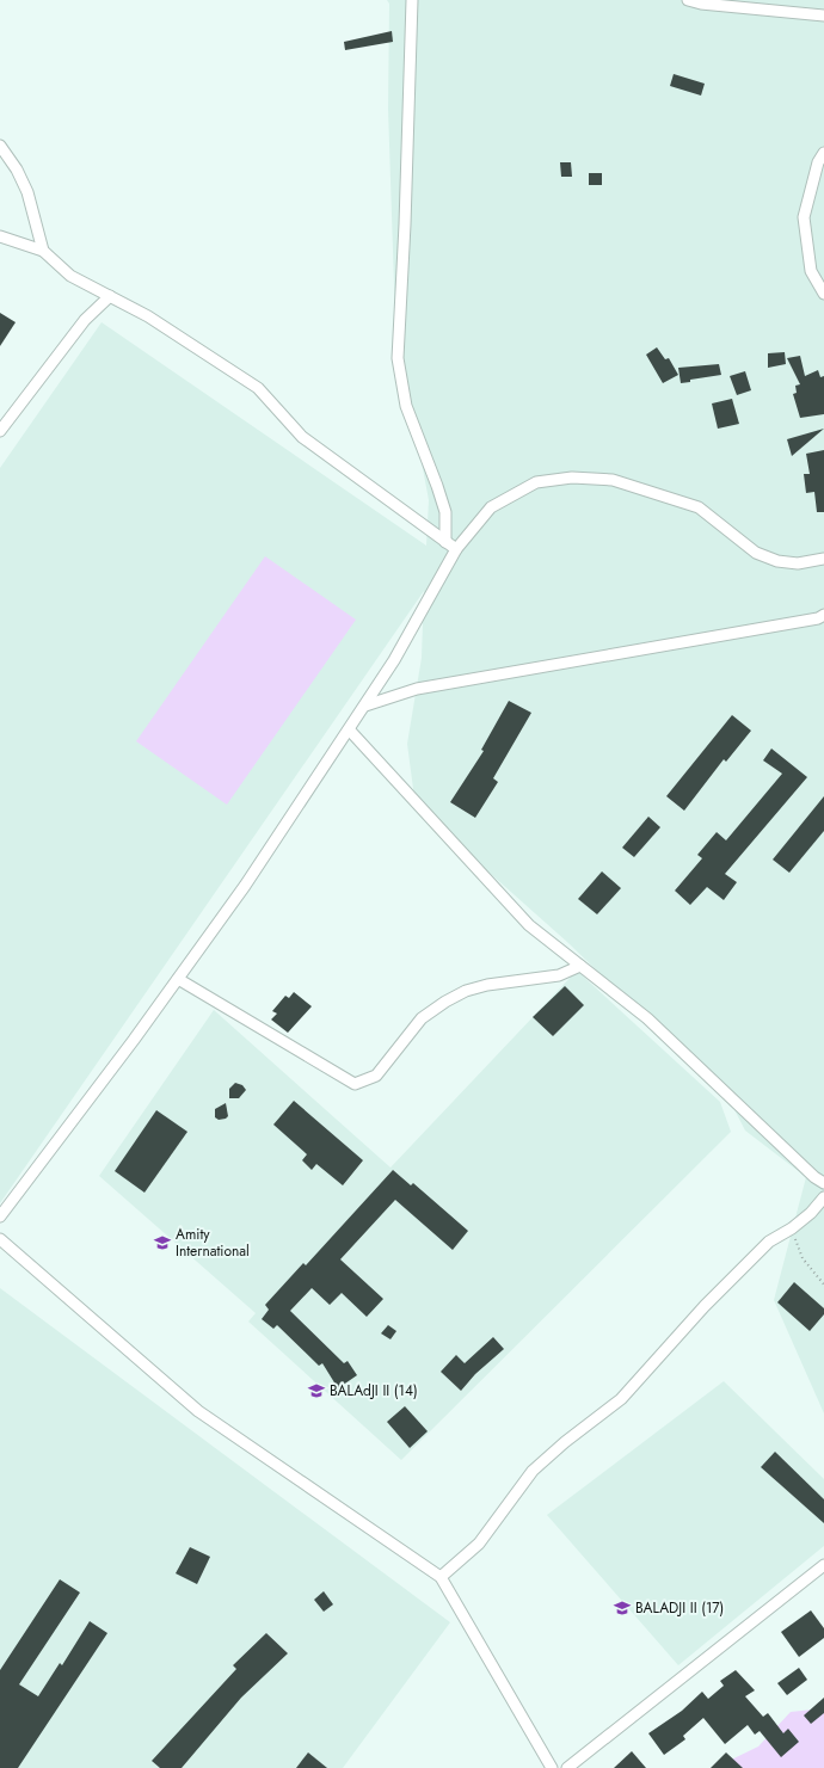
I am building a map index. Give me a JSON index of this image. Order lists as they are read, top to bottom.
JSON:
{
  "places": {
    "school or university": ["Amity International", "BALAdJI II (14)", "BALADJI II (17)"]
  }
}
